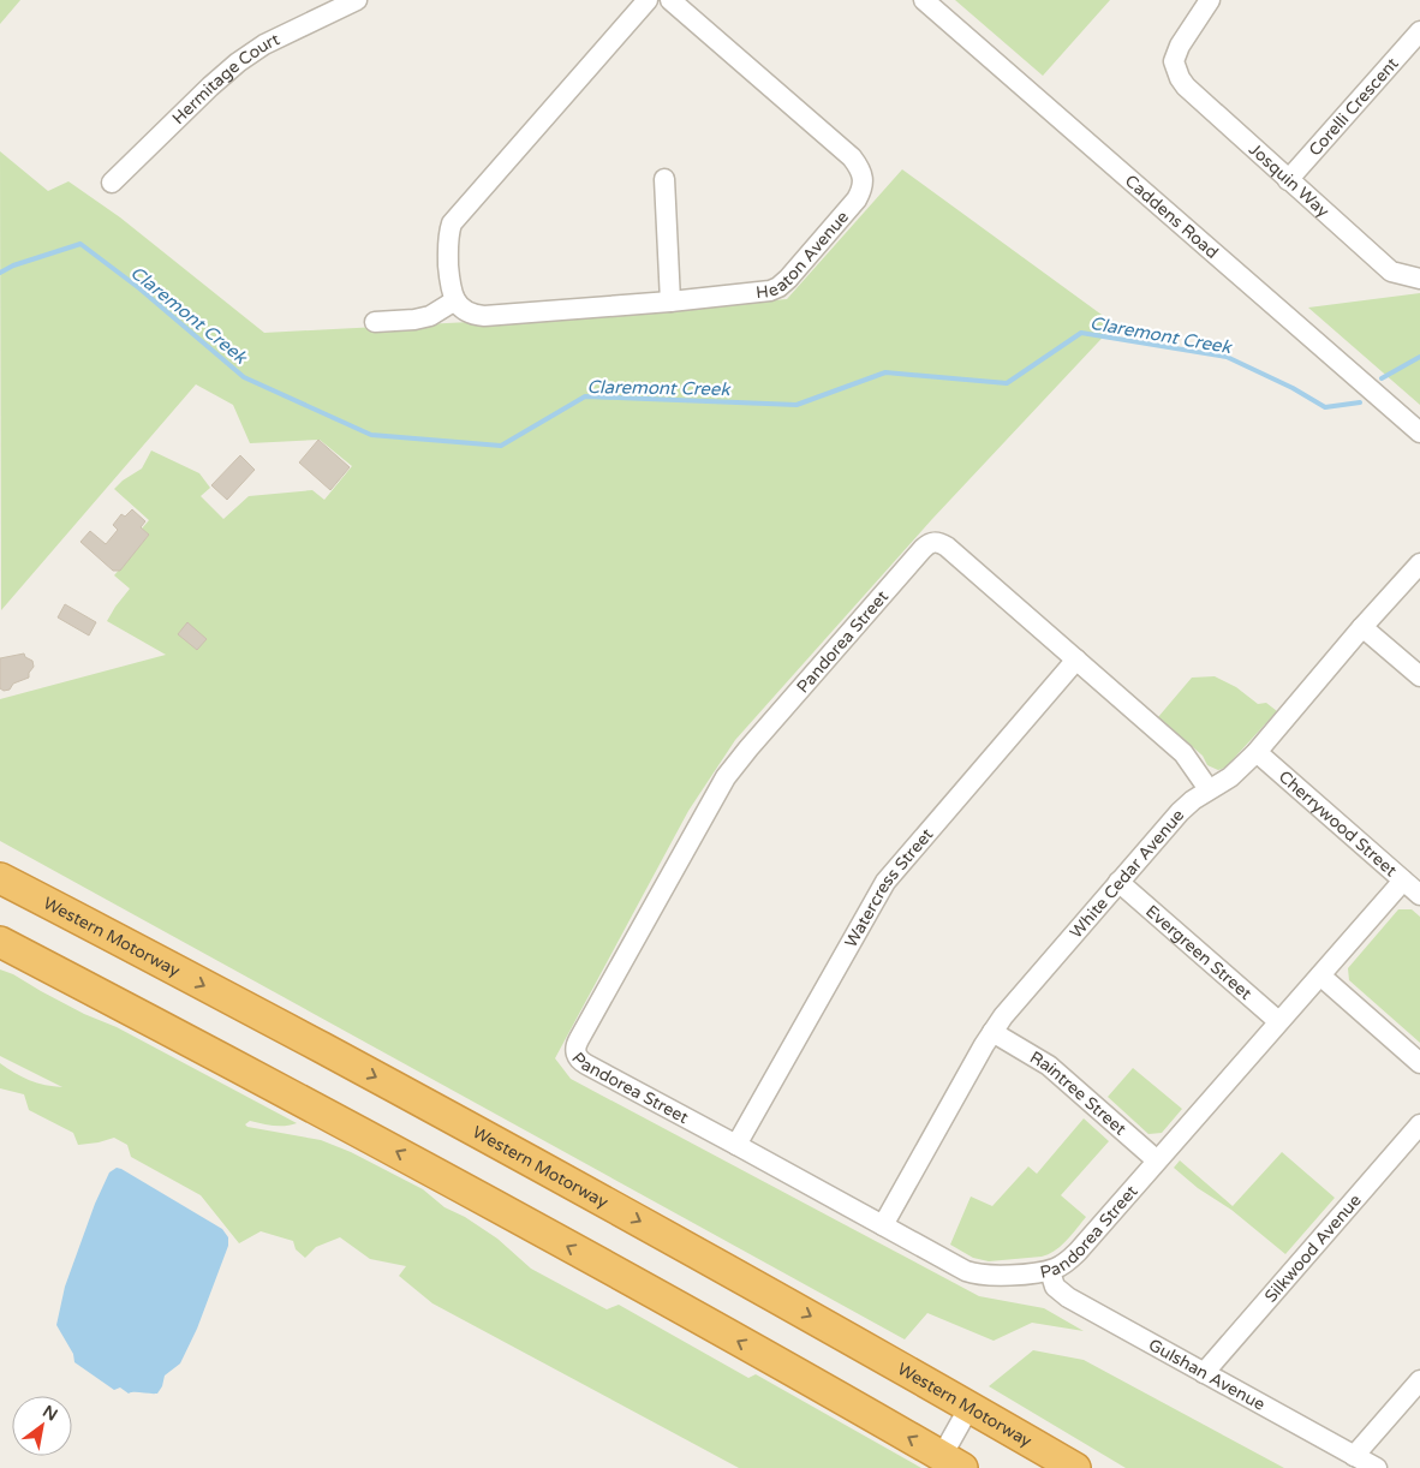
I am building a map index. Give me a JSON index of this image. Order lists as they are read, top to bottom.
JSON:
{
  "streets": {
    "highway": ["Western Motorway"],
    "street": [
      "Hermitage Court",
      "Corelli Crescent",
      "Josquin Way",
      "Caddens Road",
      "Heaton Avenue",
      "Pandorea Street",
      "Cherrywood Street",
      "White Cedar Avenue",
      "Watercress Street",
      "Evergreen Street",
      "Raintree Street",
      "Silkwood Avenue",
      "Gulshan Avenue"
    ]
  },
  "crossings": [
    ["Corelli Crescent", "Josquin Way"],
    ["Pandorea Street", "Cherrywood Street"],
    ["Pandorea Street", "White Cedar Avenue"],
    ["Pandorea Street", "Watercress Street"],
    ["Pandorea Street", "Evergreen Street"],
    ["Pandorea Street", "Raintree Street"],
    ["Pandorea Street", "Gulshan Avenue"],
    ["Cherrywood Street", "White Cedar Avenue"],
    ["White Cedar Avenue", "Evergreen Street"],
    ["White Cedar Avenue", "Raintree Street"],
    ["Silkwood Avenue", "Gulshan Avenue"]
  ],
  "water": ["Claremont Creek"],
  "north": "top right"
}
